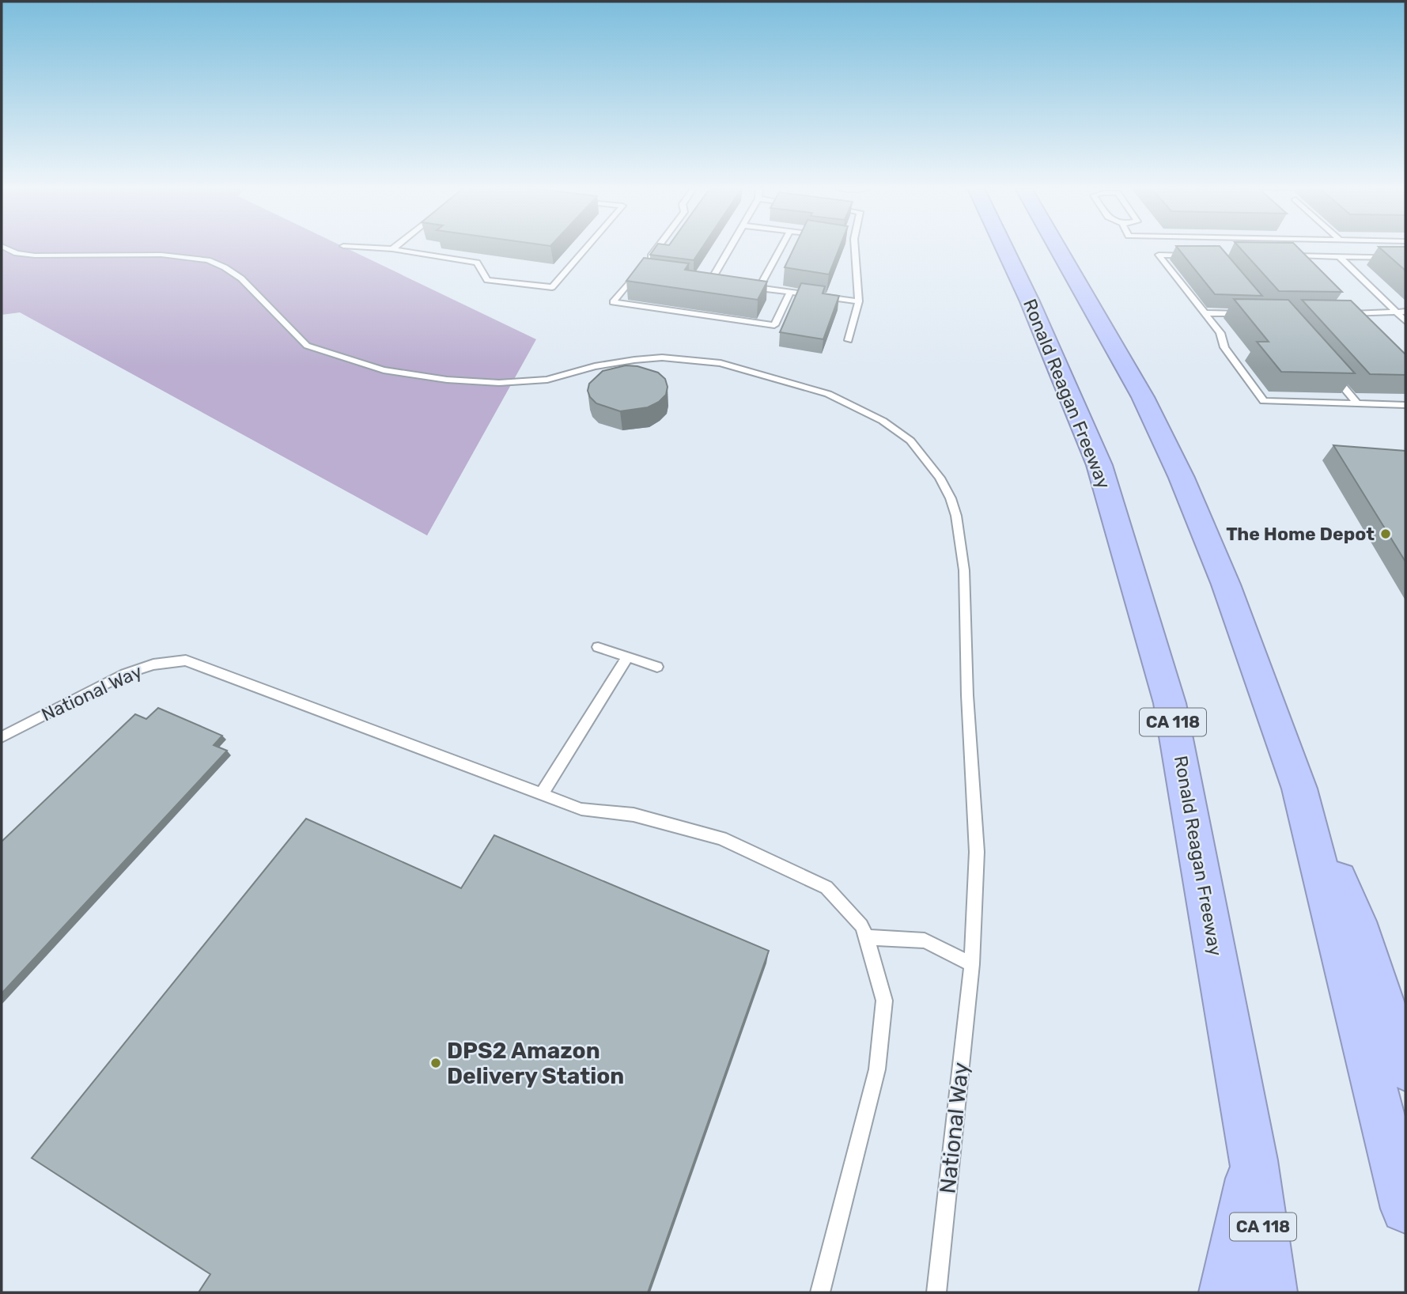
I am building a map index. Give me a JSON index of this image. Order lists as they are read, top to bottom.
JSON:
{
  "streets": {
    "highway": ["Ronald Reagan Freeway", "CA 118"],
    "lane": ["National Way"]
  },
  "places": ["The Home Depot", "DPS2 Amazon Delivery Station"]
}
